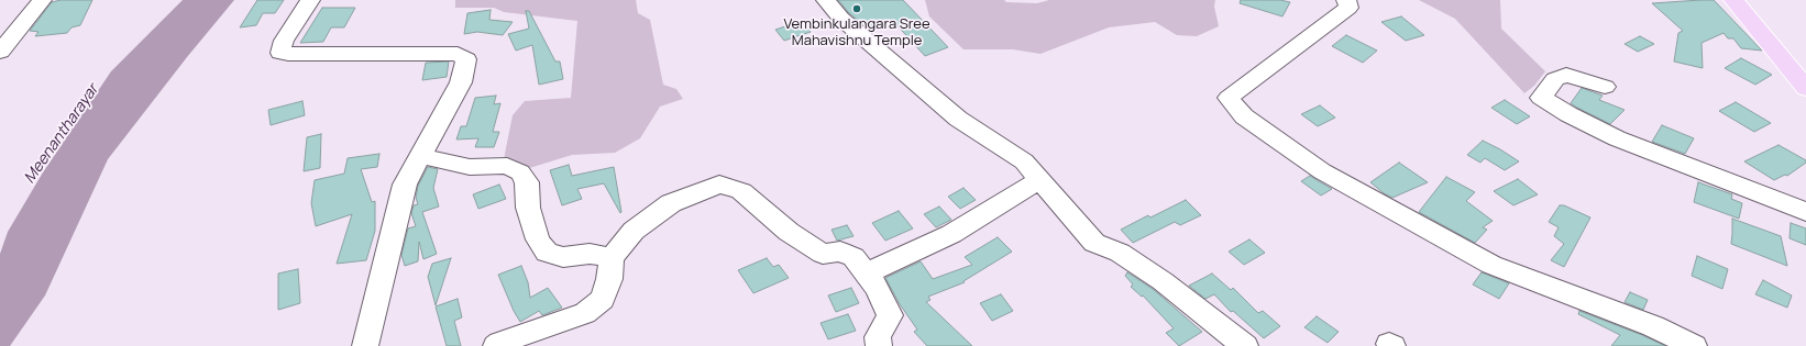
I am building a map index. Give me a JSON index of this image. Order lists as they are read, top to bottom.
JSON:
{
  "water": ["Meenantharayar"],
  "places": ["Vembinkulangara Sree Mahavishnu Temple"]
}
